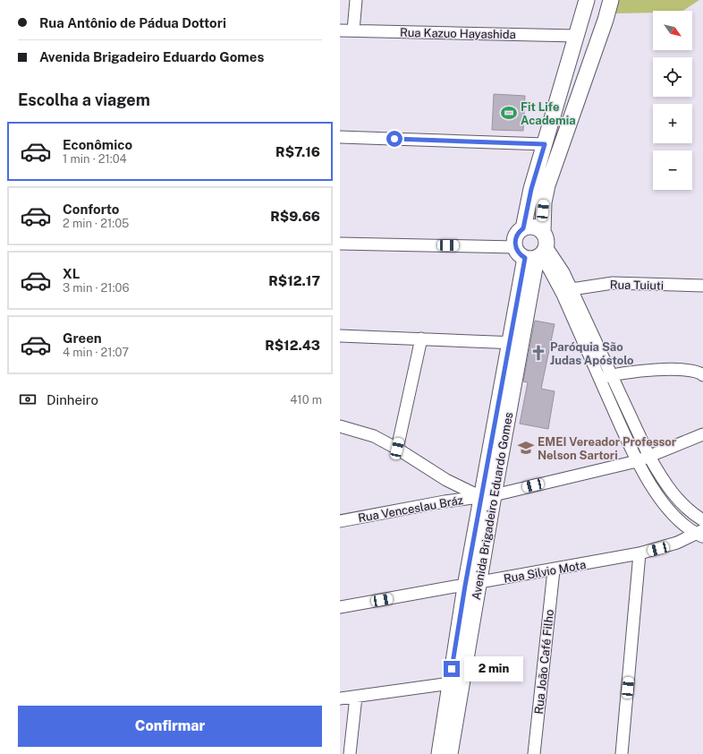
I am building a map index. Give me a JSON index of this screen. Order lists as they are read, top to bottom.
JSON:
{
  "streets": {
    "main road": ["Avenida Brigadeiro Eduardo Gomes"],
    "street": [
      "Rua Kazuo Hayashida",
      "Rua Tuiuti",
      "Rua Venceslau Bráz",
      "Rua Silvio Mota",
      "Rua João Café Filho"
    ]
  },
  "crossings": [
    ["Avenida Brigadeiro Eduardo Gomes", "Rua Venceslau Bráz"],
    ["Avenida Brigadeiro Eduardo Gomes", "Rua Silvio Mota"],
    ["Rua Silvio Mota", "Rua João Café Filho"]
  ],
  "places": {
    "sports": ["Fit Life Academia"],
    "church": ["Paróquia São Judas Apóstolo"],
    "school or university": ["EMEI Vereador Professor Nelson Sartori"]
  },
  "north": "bottom right",
  "page": {
    "banner": ["Rua Antônio de Pádua Dottori", "Avenida Brigadeiro Eduardo Gomes"],
    "map_buttons": ["+", "−"],
    "heading": "Escolha a viagem",
    "list": [
      {
        "name": "Econômico",
        "note": "1 min · 21:04",
        "value": "R$7.16"
      },
      {
        "name": "Conforto",
        "note": "2 min · 21:05",
        "value": "R$9.66"
      },
      {
        "name": "XL",
        "note": "3 min · 21:06",
        "value": "R$12.17"
      },
      {
        "name": "Green",
        "note": "4 min · 21:07",
        "value": "R$12.43"
      }
    ],
    "pay": ["Dinheiro", "410 m"],
    "bubble": "2 min",
    "buttons": "Confirmar"
  }
}
